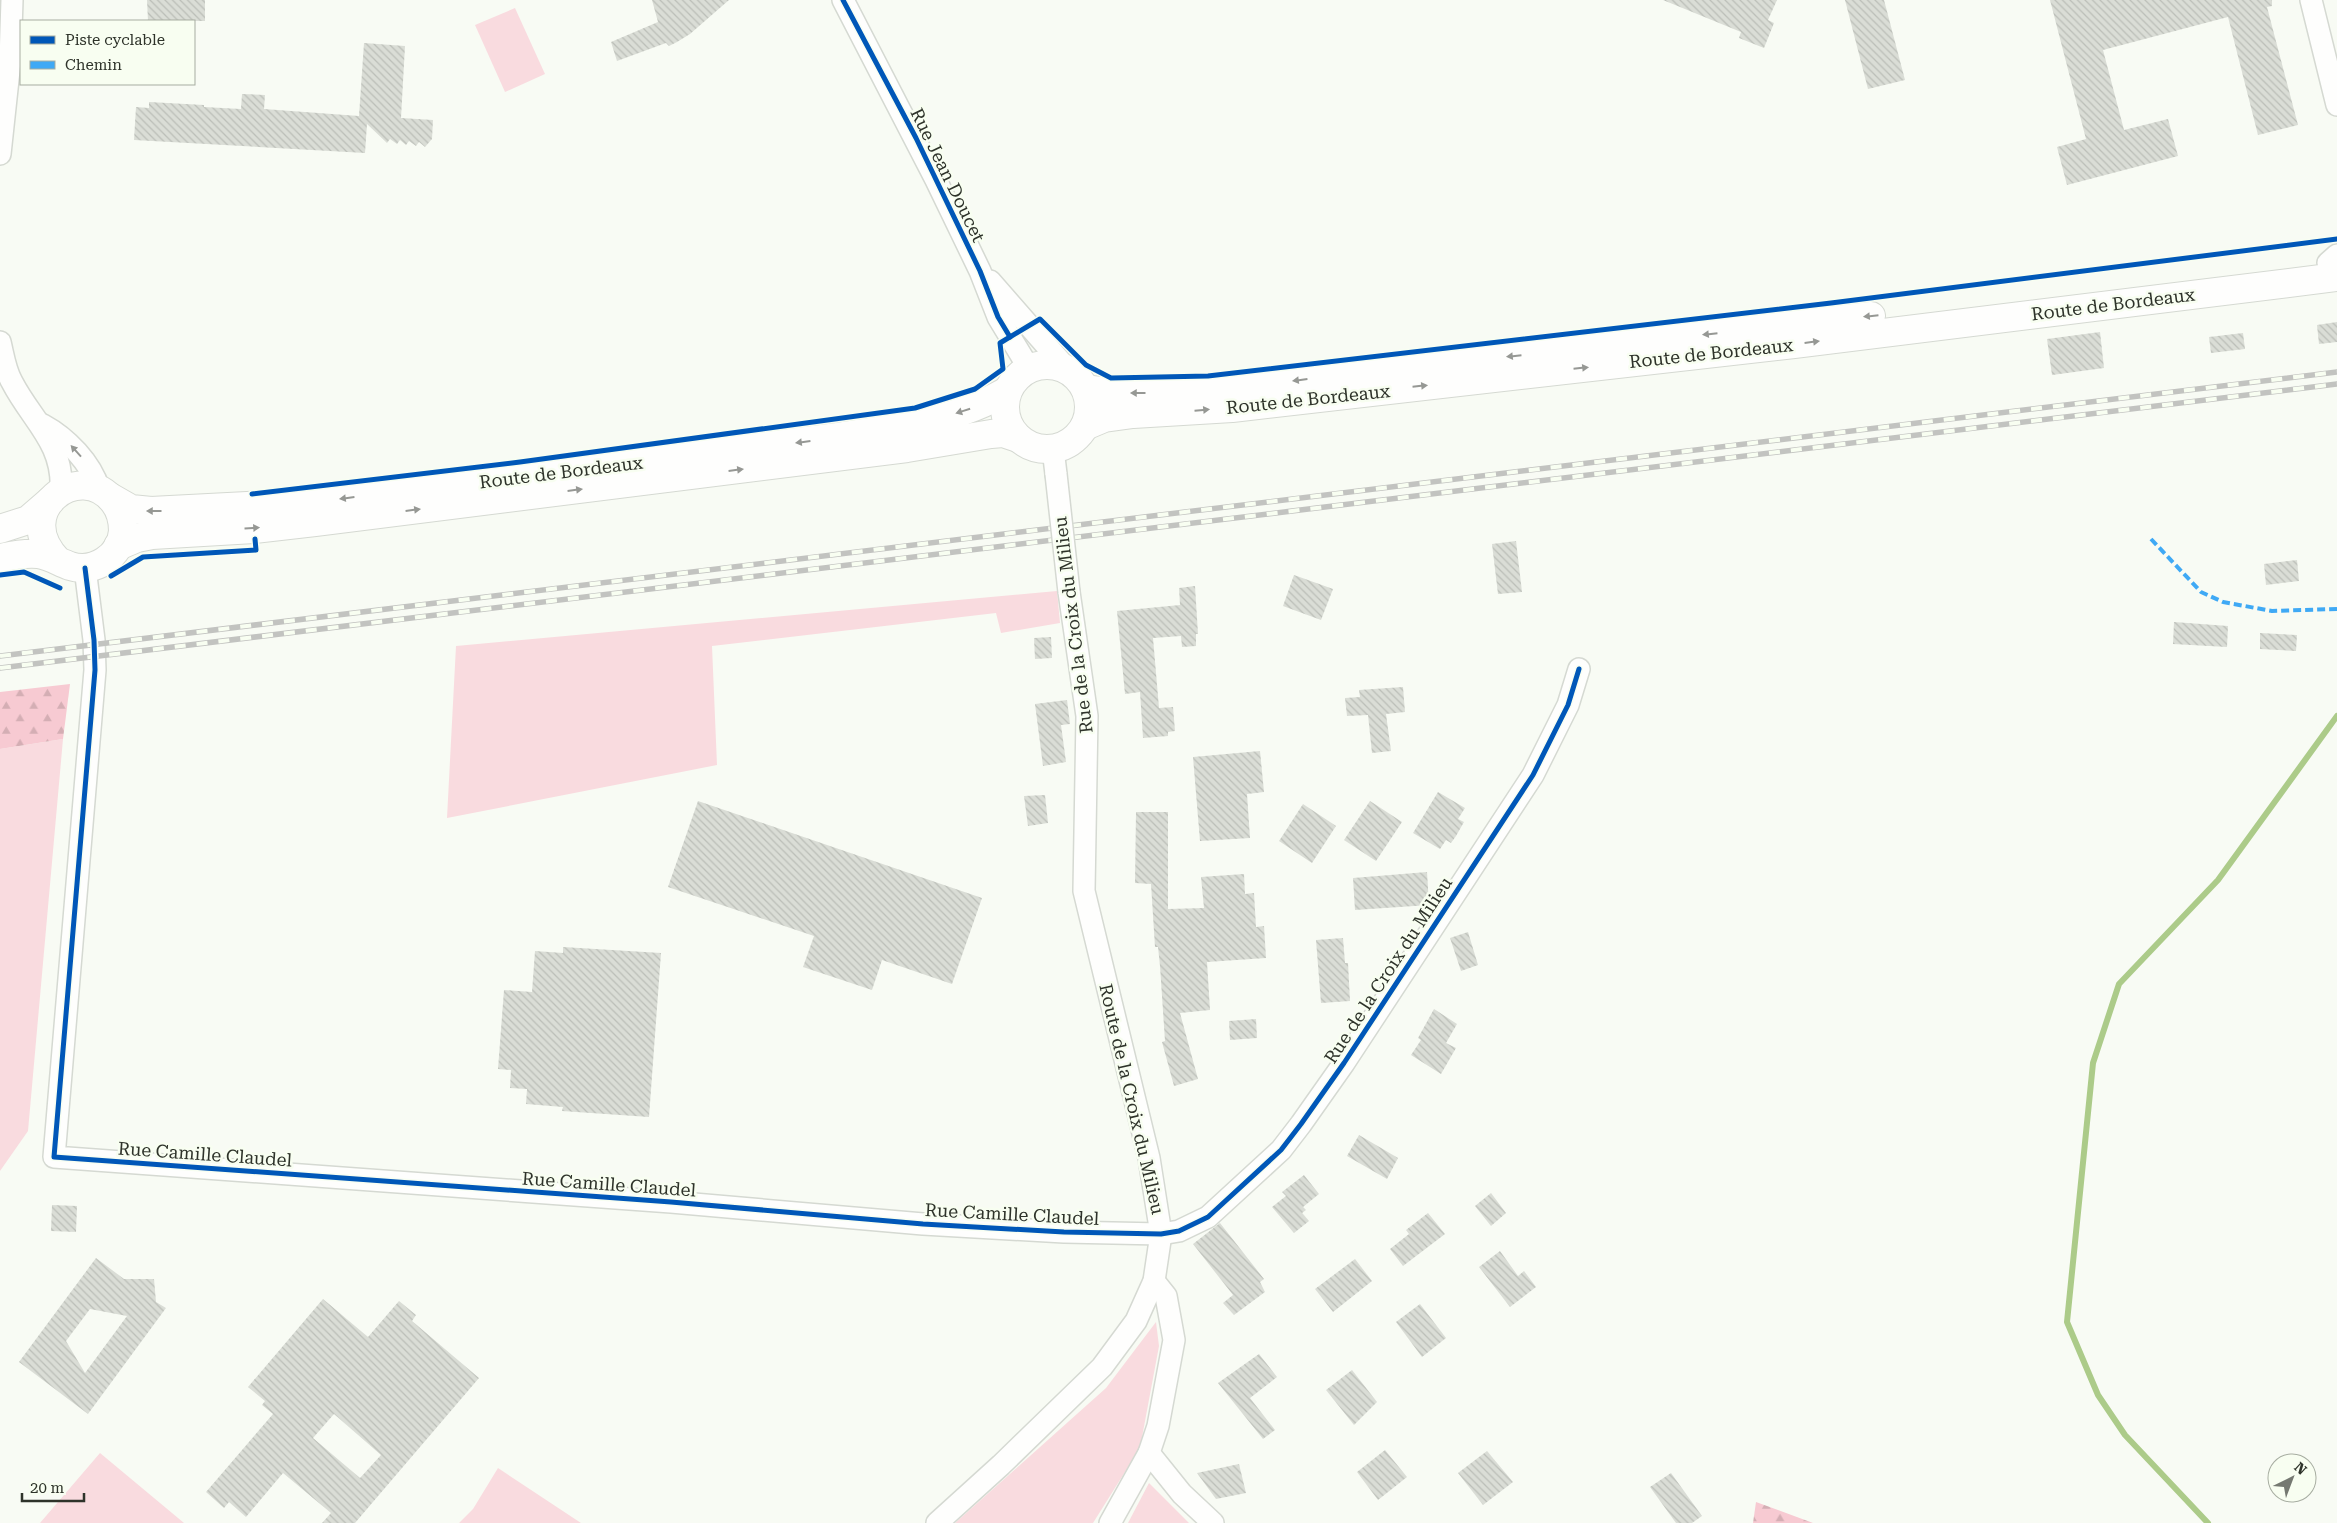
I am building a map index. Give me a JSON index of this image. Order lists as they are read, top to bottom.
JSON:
{
  "streets": {
    "main road": ["Route de Bordeaux"],
    "street": [
      "Rue Jean Doucet",
      "Rue de la Croix du Milieu",
      "Route de la Croix du Milieu",
      "Rue Camille Claudel"
    ]
  },
  "crossings": [
    ["Rue Jean Doucet", "Route de Bordeaux"],
    ["Rue Jean Doucet", "Rue de la Croix du Milieu"],
    ["Route de Bordeaux", "Rue de la Croix du Milieu"],
    ["Route de Bordeaux", "Rue Camille Claudel"],
    ["Rue de la Croix du Milieu", "Route de la Croix du Milieu"],
    ["Rue de la Croix du Milieu", "Rue Camille Claudel"],
    ["Route de la Croix du Milieu", "Rue Camille Claudel"]
  ],
  "legend": ["Piste cyclable", "Chemin"],
  "scale_bar": "20 m",
  "north": "top right"
}
